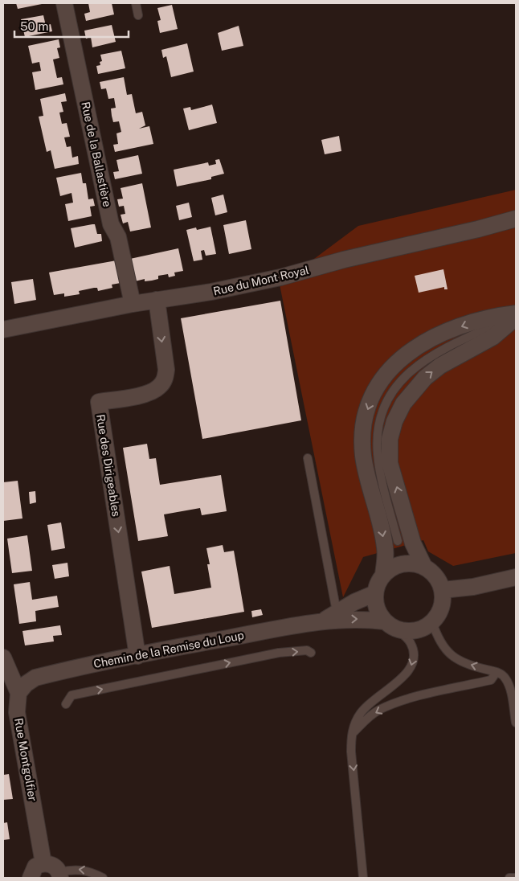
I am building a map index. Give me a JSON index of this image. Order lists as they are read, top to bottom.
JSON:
{
  "streets": {
    "street": [
      "Rue de la Ballastière",
      "Rue du Mont Royal",
      "Rue des Dirigeables",
      "Chemin de la Remise du Loup",
      "Rue Montgolfier"
    ]
  },
  "crossings": [
    ["Rue de la Ballastière", "Rue du Mont Royal"],
    ["Rue du Mont Royal", "Rue des Dirigeables"],
    ["Rue des Dirigeables", "Chemin de la Remise du Loup"],
    ["Chemin de la Remise du Loup", "Rue Montgolfier"]
  ],
  "one_way": ["Rue des Dirigeables"],
  "scale_bar": "50 m"
}
